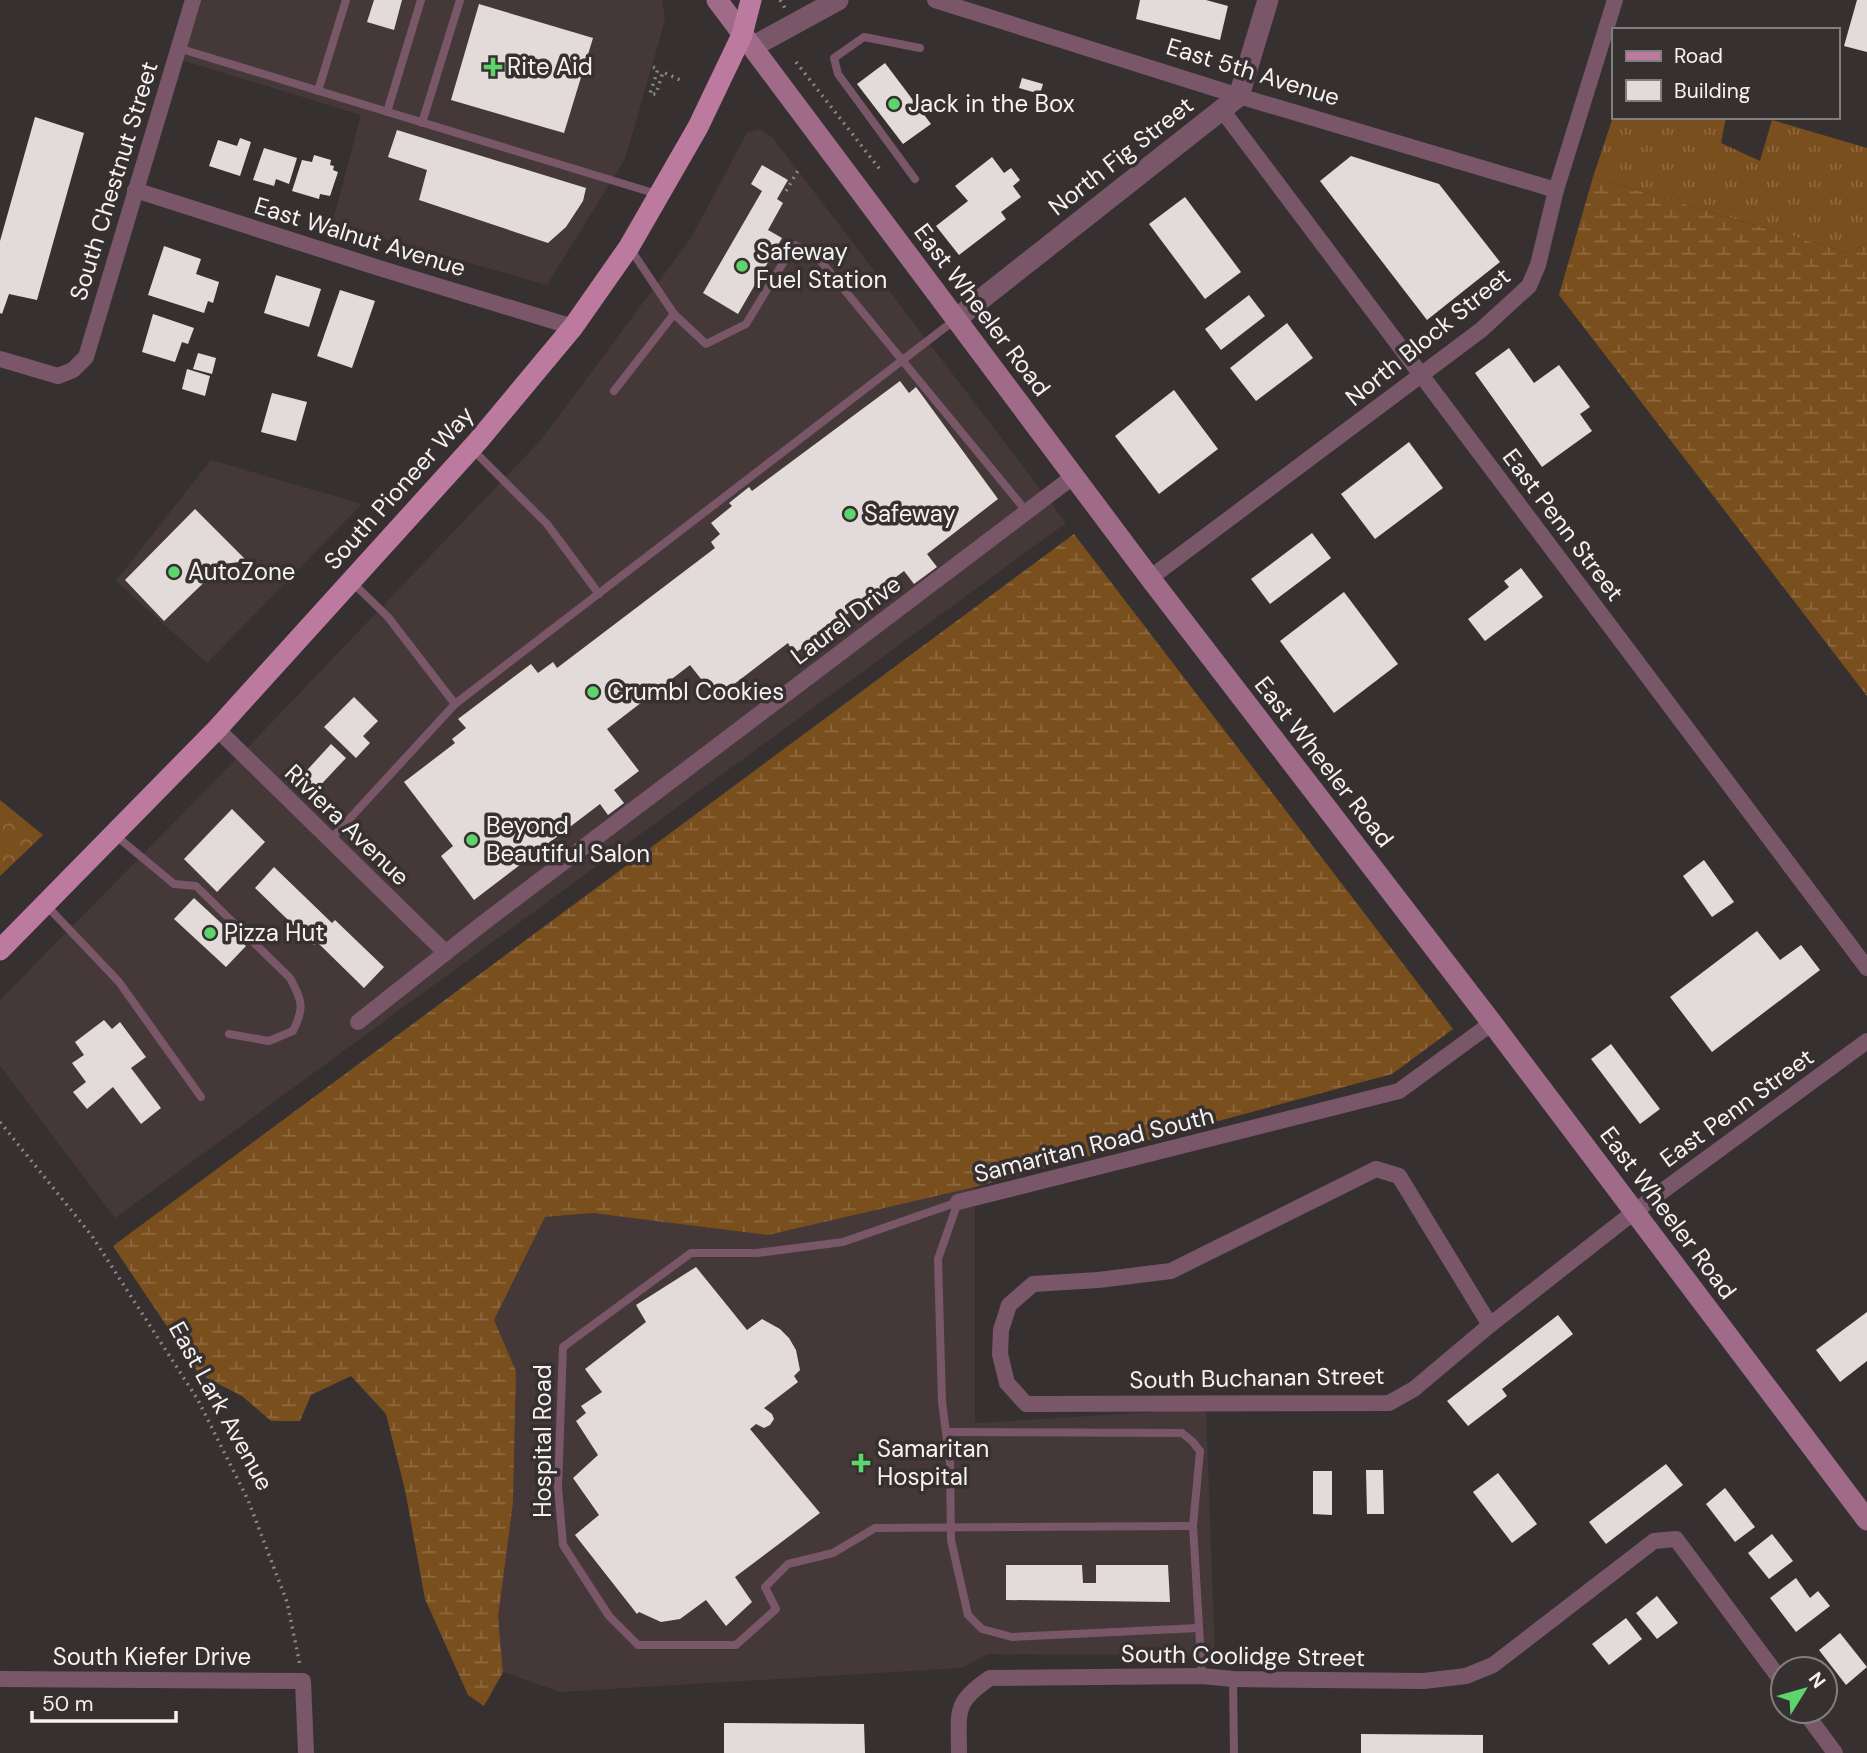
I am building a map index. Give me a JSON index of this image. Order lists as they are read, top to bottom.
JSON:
{
  "streets": {
    "main road": ["East Wheeler Road", "South Pioneer Way"],
    "street": [
      "East 5th Avenue",
      "North Fig Street",
      "South Chestnut Street",
      "East Walnut Avenue",
      "North Block Street",
      "East Penn Street",
      "Laurel Drive",
      "Riviera Avenue",
      "Samaritan Road South",
      "South Buchanan Street",
      "South Coolidge Street",
      "South Kiefer Drive"
    ],
    "lane": ["Hospital Road"],
    "path": ["East Lark Avenue"]
  },
  "crossings": [
    ["East 5th Avenue", "North Fig Street"],
    ["East 5th Avenue", "North Block Street"],
    ["North Fig Street", "East Wheeler Road"],
    ["North Fig Street", "East Penn Street"],
    ["South Chestnut Street", "East Walnut Avenue"],
    ["East Walnut Avenue", "South Pioneer Way"],
    ["East Wheeler Road", "North Block Street"],
    ["East Wheeler Road", "South Pioneer Way"],
    ["East Wheeler Road", "East Penn Street"],
    ["East Wheeler Road", "Laurel Drive"],
    ["East Wheeler Road", "Samaritan Road South"],
    ["East Wheeler Road", "South Buchanan Street"],
    ["North Block Street", "East Penn Street"],
    ["South Pioneer Way", "Riviera Avenue"],
    ["East Penn Street", "South Buchanan Street"],
    ["Laurel Drive", "Riviera Avenue"],
    ["Samaritan Road South", "Hospital Road"],
    ["East Lark Avenue", "South Kiefer Drive"]
  ],
  "places": {
    "health": ["Rite Aid", "Samaritan Hospital"],
    "other": [
      "Jack in the Box",
      "Safeway Fuel Station",
      "Safeway",
      "AutoZone",
      "Crumbl Cookies",
      "Beyond Beautiful Salon",
      "Pizza Hut"
    ]
  },
  "legend": ["Road", "Building"],
  "scale_bar": "50 m",
  "north": "top right"
}
